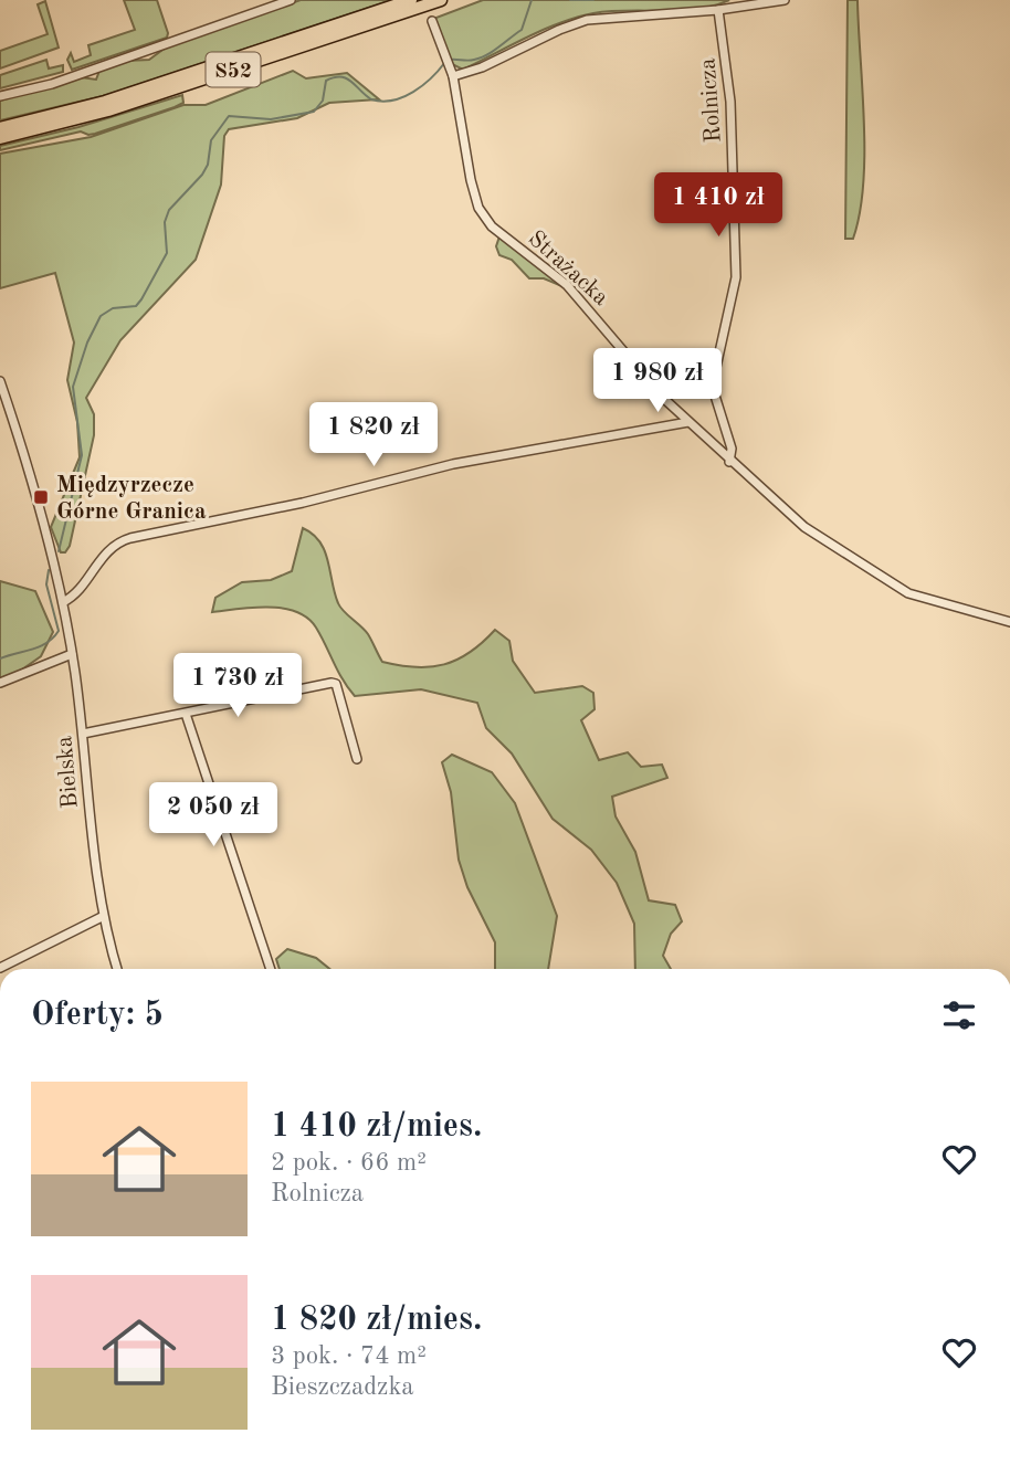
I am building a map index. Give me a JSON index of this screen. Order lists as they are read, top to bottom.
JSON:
{
  "streets": {
    "highway": ["S52"],
    "street": ["Rolnicza", "Strażacka", "Bielska"]
  },
  "crossings": [
    ["Rolnicza", "Strażacka"]
  ],
  "places": {
    "transit": ["Międzyrzecze Górne Granica"]
  },
  "page": {
    "price": [
      "1 410 zł",
      "1 980 zł",
      "1 820 zł",
      "1 730 zł",
      "2 050 zł"
    ],
    "heading": "Oferty: 5",
    "list": [
      {
        "name": "1 410 zł/mies.",
        "note": "2 pok. · 66 m² · Rolnicza"
      },
      {
        "name": "1 820 zł/mies.",
        "note": "3 pok. · 74 m² · Bieszczadzka"
      }
    ]
  }
}
